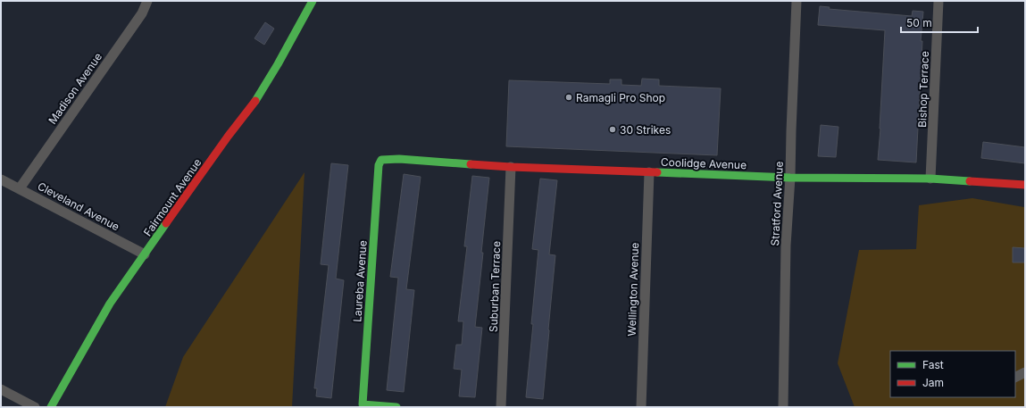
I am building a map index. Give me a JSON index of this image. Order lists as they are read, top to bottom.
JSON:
{
  "streets": {
    "street": [
      "Madison Avenue",
      "Bishop Terrace",
      "Coolidge Avenue",
      "Fairmount Avenue",
      "Stratford Avenue",
      "Cleveland Avenue",
      "Laureba Avenue",
      "Suburban Terrace",
      "Wellington Avenue"
    ]
  },
  "crossings": [
    ["Madison Avenue", "Cleveland Avenue"],
    ["Bishop Terrace", "Coolidge Avenue"],
    ["Coolidge Avenue", "Stratford Avenue"],
    ["Coolidge Avenue", "Laureba Avenue"],
    ["Coolidge Avenue", "Suburban Terrace"],
    ["Coolidge Avenue", "Wellington Avenue"],
    ["Fairmount Avenue", "Cleveland Avenue"]
  ],
  "places": ["Ramagli Pro Shop", "30 Strikes"],
  "legend": ["Fast", "Jam"],
  "scale_bar": "50 m"
}
